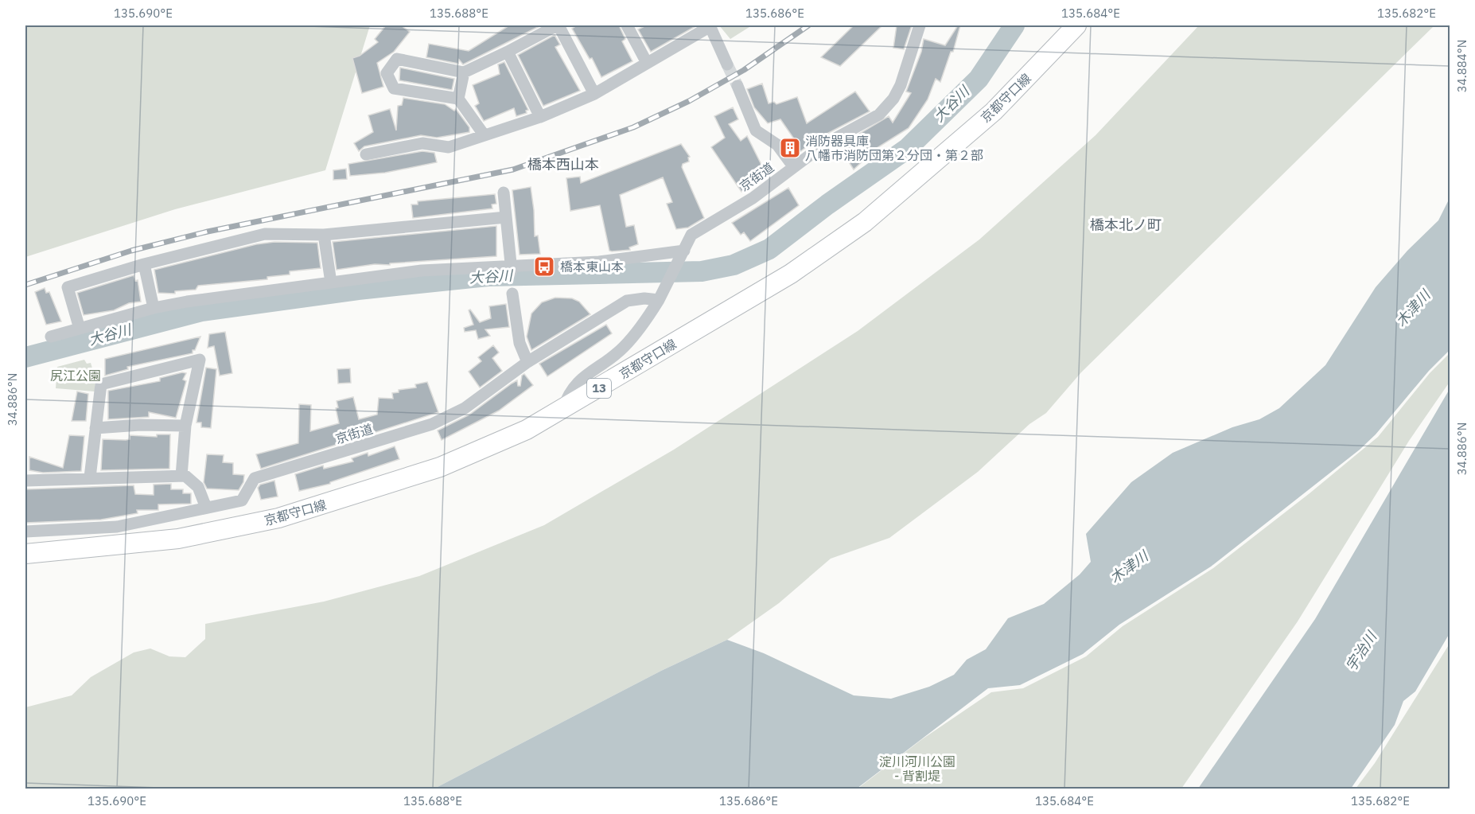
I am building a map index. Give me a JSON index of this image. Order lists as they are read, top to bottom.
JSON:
{
  "streets": {
    "main road": ["京都守口線", "13"],
    "street": ["京街道"]
  },
  "districts": ["橋本西山本", "橋本北ノ町"],
  "water": ["大谷川", "木津川", "宇治川"],
  "parks": ["尻江公園", "淀川河川公園 - 背割堤"],
  "places": {
    "building": ["消防器具庫 八幡市消防団第２分団・第２部"],
    "bus stop": ["橋本東山本"]
  },
  "coordinates": [
    "135.690°E",
    "135.688°E",
    "135.686°E",
    "135.684°E",
    "135.682°E",
    "34.884°N",
    "34.886°N"
  ]
}
